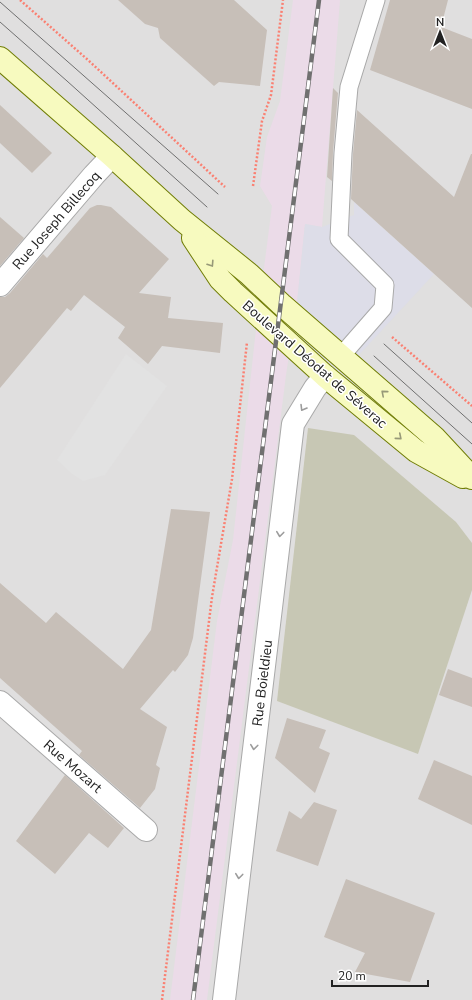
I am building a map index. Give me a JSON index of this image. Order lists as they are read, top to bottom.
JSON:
{
  "streets": {
    "main road": ["Boulevard Déodat de Séverac"],
    "street": ["Rue Joseph Billecoq", "Rue Boieldieu", "Rue Mozart"]
  },
  "crossings": [
    ["Rue Joseph Billecoq", "Boulevard Déodat de Séverac"],
    ["Boulevard Déodat de Séverac", "Rue Boieldieu"]
  ],
  "one_way": ["Rue Boieldieu"],
  "scale_bar": "20 m",
  "north": "top"
}
